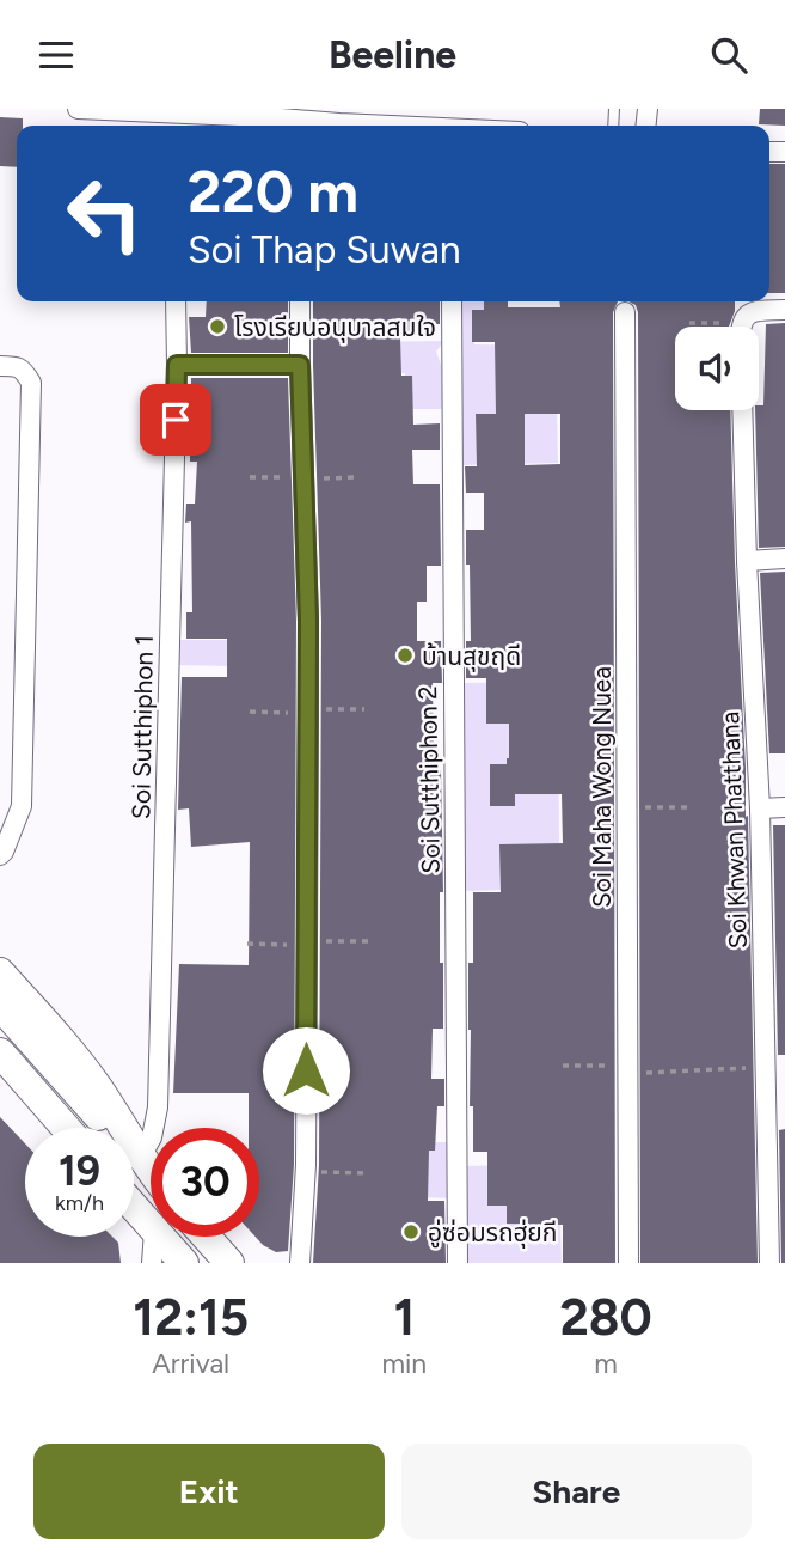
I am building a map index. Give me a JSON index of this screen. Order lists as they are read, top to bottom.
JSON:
{
  "streets": {
    "street": [
      "Soi Sutthiphon 1",
      "Soi Sutthiphon 2",
      "Soi Maha Wong Nuea",
      "Soi Khwan Phatthana"
    ]
  },
  "places": ["โรงเรียนอนุบาลสมใจ", "บ้านสุขฤดี", "อู่ซ่อมรถฮุ่ยกี"],
  "page": {
    "header": "Beeline",
    "turn": ["220 m", "Soi Thap Suwan"],
    "speed": "19 km/h",
    "limit": "30",
    "eta": [
      "12:15",
      "Arrival",
      "1",
      "min",
      "280",
      "m"
    ],
    "buttons": ["Exit", "Share"]
  }
}
